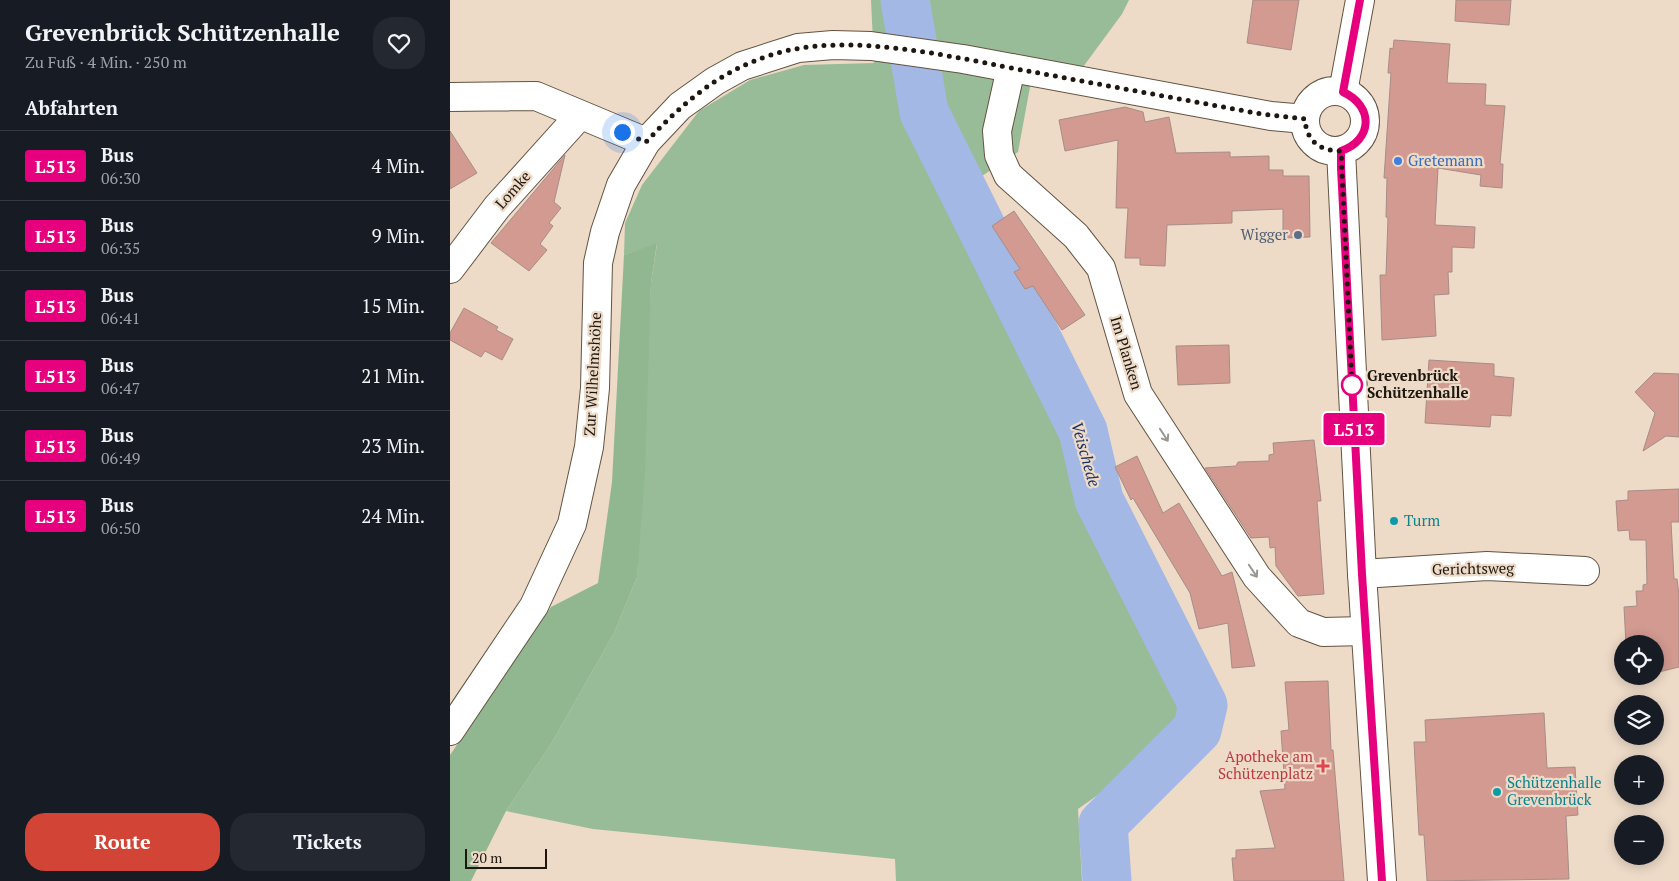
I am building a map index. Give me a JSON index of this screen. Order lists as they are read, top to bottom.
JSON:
{
  "streets": {
    "street": [
      "Lomke",
      "Im Planken",
      "Zur Wilhelmshöhe",
      "Gerichtsweg"
    ]
  },
  "crossings": [
    ["Im Planken", "Zur Wilhelmshöhe"]
  ],
  "one_way": ["Im Planken"],
  "water": ["Veischede"],
  "places": {
    "other": [
      "Gretemann",
      "Wigger",
      "Grevenbrück Schützenhalle",
      "Turm",
      "Schützenhalle Grevenbrück"
    ],
    "health": ["Apotheke am Schützenplatz"]
  },
  "lines": ["bus line L513"],
  "scale_bar": "20 m",
  "page": {
    "heading": [
      ["Grevenbrück Schützenhalle", "Zu Fuß · 4 Min. · 250 m"],
      "Abfahrten"
    ],
    "on_map": "L513",
    "list": [
      {
        "mark": "L513",
        "name": "Bus",
        "note": "06:30",
        "value": "4 Min."
      },
      {
        "mark": "L513",
        "name": "Bus",
        "note": "06:35",
        "value": "9 Min."
      },
      {
        "mark": "L513",
        "name": "Bus",
        "note": "06:41",
        "value": "15 Min."
      },
      {
        "mark": "L513",
        "name": "Bus",
        "note": "06:47",
        "value": "21 Min."
      },
      {
        "mark": "L513",
        "name": "Bus",
        "note": "06:49",
        "value": "23 Min."
      },
      {
        "mark": "L513",
        "name": "Bus",
        "note": "06:50",
        "value": "24 Min."
      }
    ],
    "map_buttons": ["+", "−"],
    "buttons": ["Route", "Tickets"],
    "scale": "20 m"
  }
}
